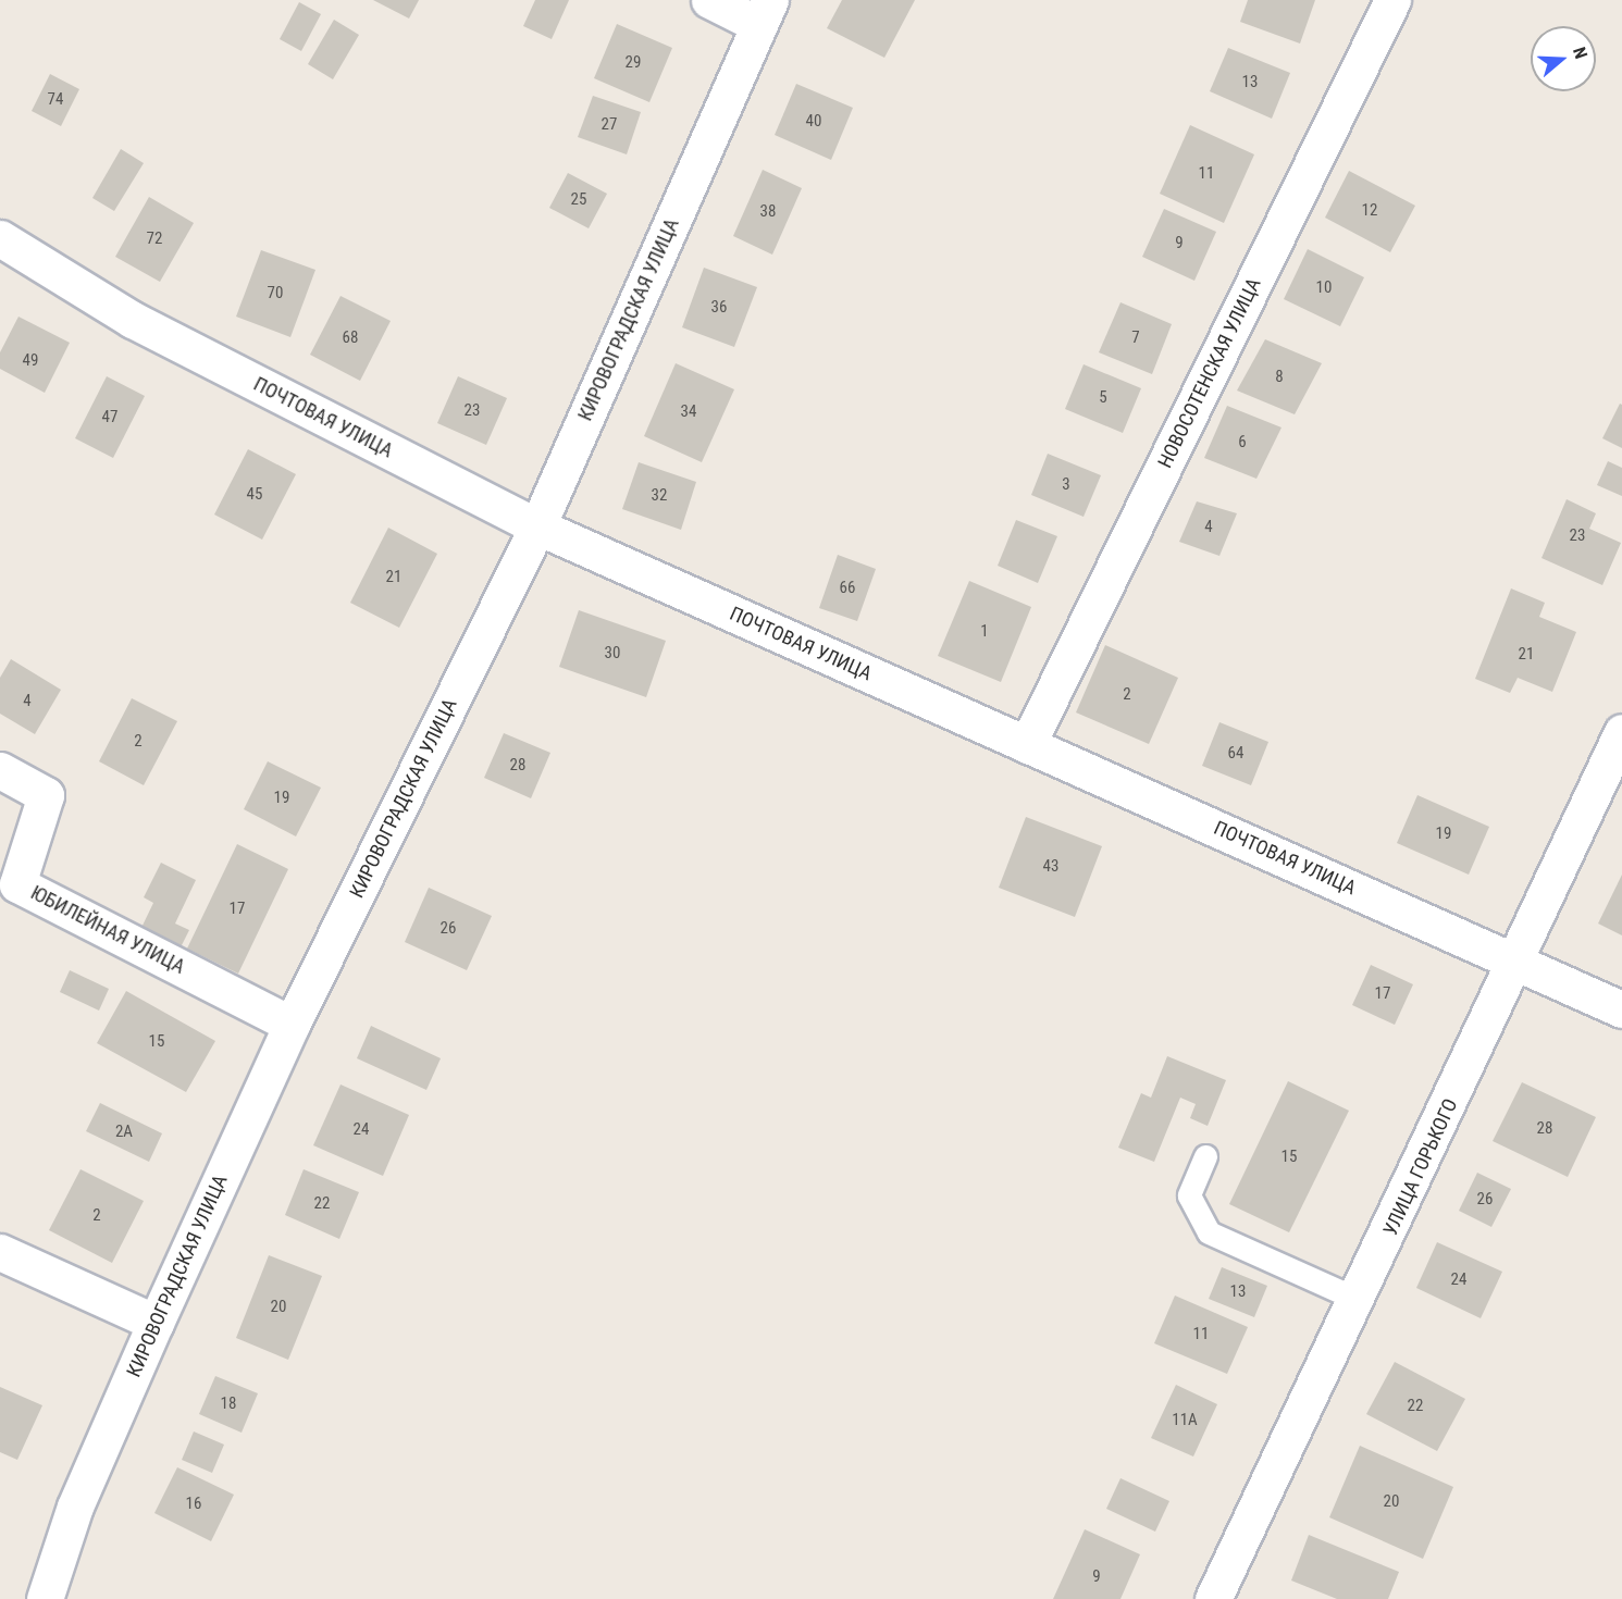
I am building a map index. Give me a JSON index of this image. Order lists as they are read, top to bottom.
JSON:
{
  "streets": {
    "street": [
      "КИРОВОГРАДСКАЯ УЛИЦА",
      "НОВОСОТЕНСКАЯ УЛИЦА",
      "ПОЧТОВАЯ УЛИЦА",
      "ЮБИЛЕЙНАЯ УЛИЦА",
      "УЛИЦА ГОРЬКОГО"
    ]
  },
  "crossings": [
    ["КИРОВОГРАДСКАЯ УЛИЦА", "ПОЧТОВАЯ УЛИЦА"],
    ["КИРОВОГРАДСКАЯ УЛИЦА", "ЮБИЛЕЙНАЯ УЛИЦА"],
    ["НОВОСОТЕНСКАЯ УЛИЦА", "ПОЧТОВАЯ УЛИЦА"],
    ["ПОЧТОВАЯ УЛИЦА", "УЛИЦА ГОРЬКОГО"]
  ],
  "house_numbers": [
    "29",
    "13",
    "74",
    "40",
    "27",
    "11",
    "25",
    "12",
    "38",
    "72",
    "9",
    "10",
    "70",
    "36",
    "68",
    "7",
    "49",
    "8",
    "5",
    "23",
    "34",
    "47",
    "6",
    "3",
    "45",
    "32",
    "4",
    "23",
    "21",
    "66",
    "1",
    "30",
    "21",
    "2",
    "4",
    "2",
    "64",
    "28",
    "19",
    "19",
    "43",
    "17",
    "26",
    "17",
    "15",
    "28",
    "24",
    "2А",
    "15",
    "26",
    "22",
    "2",
    "24",
    "13",
    "20",
    "11",
    "18",
    "22",
    "11А",
    "20",
    "16",
    "9"
  ],
  "north": "right"
}
